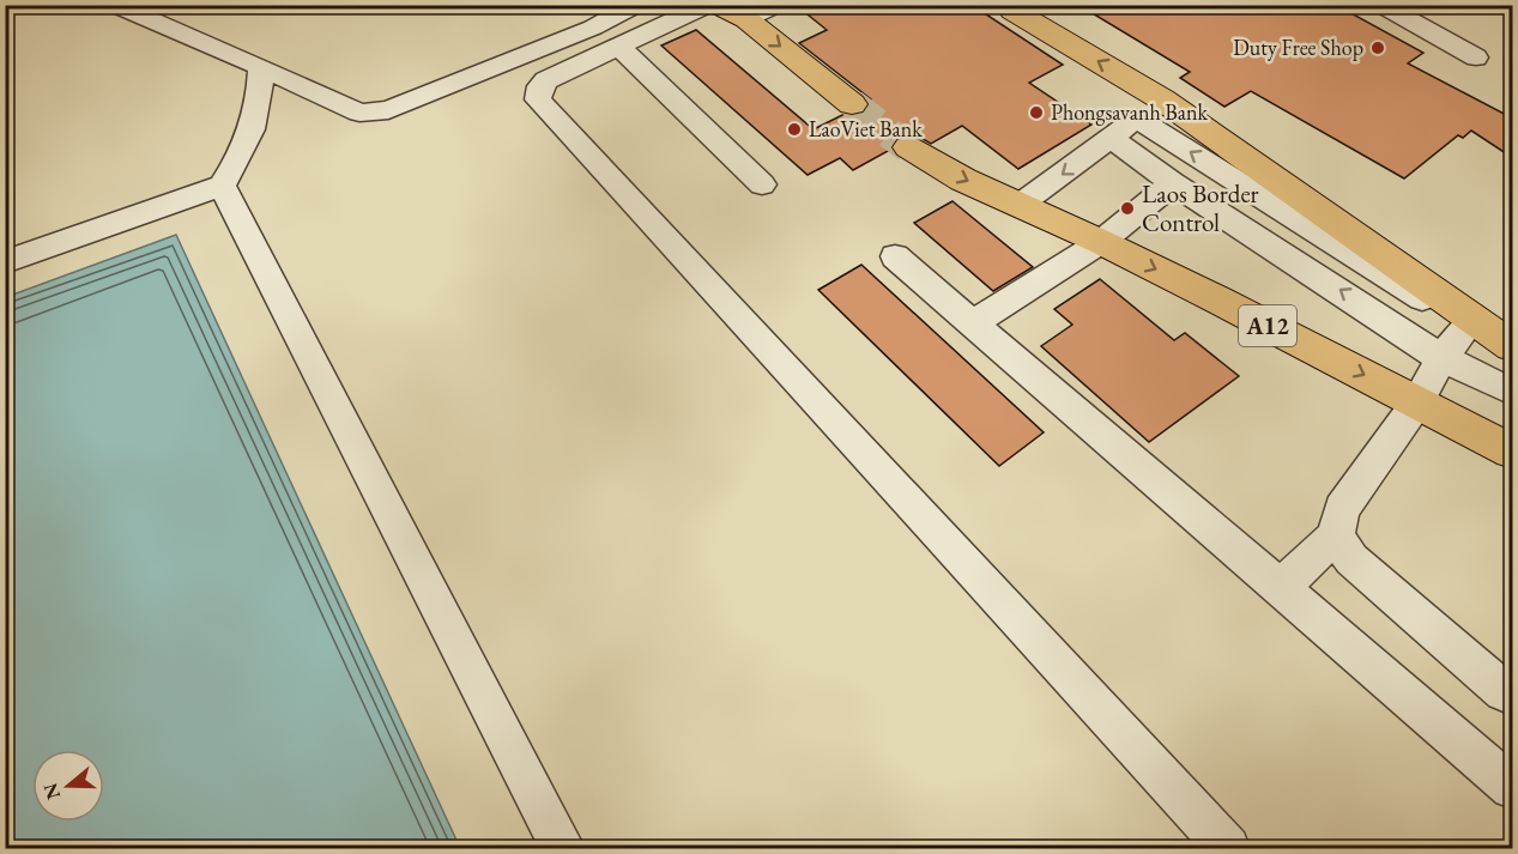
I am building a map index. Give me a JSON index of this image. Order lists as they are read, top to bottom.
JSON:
{
  "streets": {
    "highway": ["A12"]
  },
  "places": [
    "Duty Free Shop",
    "Phongsavanh Bank",
    "LaoViet Bank",
    "Laos Border Control"
  ],
  "north": "left"
}
